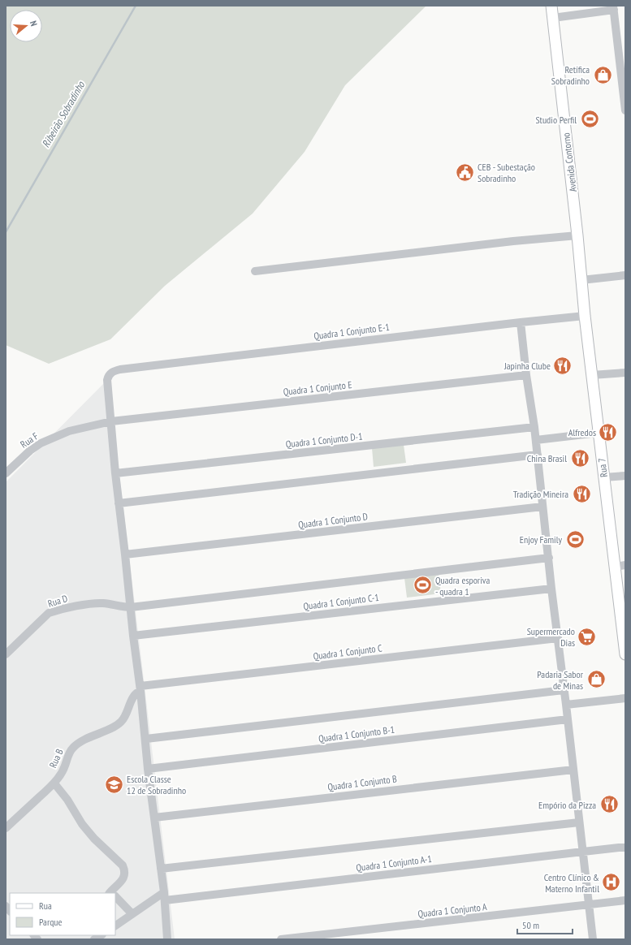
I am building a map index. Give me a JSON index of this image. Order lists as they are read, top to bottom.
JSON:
{
  "streets": {
    "main road": ["Avenida Contorno", "Rua 7"],
    "street": [
      "Quadra 1 Conjunto E-1",
      "Quadra 1 Conjunto E",
      "Rua F",
      "Quadra 1 Conjunto D-1",
      "Quadra 1 Conjunto D",
      "Rua D",
      "Quadra 1 Conjunto C-1",
      "Quadra 1 Conjunto C",
      "Quadra 1 Conjunto B-1",
      "Rua B",
      "Quadra 1 Conjunto B",
      "Quadra 1 Conjunto A-1",
      "Quadra 1 Conjunto A"
    ]
  },
  "crossings": [
    ["Avenida Contorno", "Rua 7"],
    ["Quadra 1 Conjunto E-1", "Quadra 1 Conjunto E"],
    ["Quadra 1 Conjunto E-1", "Rua 7"],
    ["Quadra 1 Conjunto E", "Rua F"],
    ["Rua D", "Quadra 1 Conjunto C-1"],
    ["Quadra 1 Conjunto C", "Rua B"]
  ],
  "water": ["Ribeirão Sobradinho"],
  "places": {
    "shop": ["Retífica Sobradinho", "Padaria Sabor de Minas"],
    "sports": ["Studio Perfil", "Enjoy Family", "Quadra esporiva - quadra 1"],
    "public building": ["CEB - Subestação Sobradinho"],
    "restaurant": [
      "Japinha Clube",
      "Alfredos",
      "China Brasil",
      "Tradição Mineira",
      "Empório da Pizza"
    ],
    "supermarket": ["Supermercado Dias"],
    "school or university": ["Escola Classe 12 de Sobradinho"],
    "hospital": ["Centro Clínico & Materno Infantil"]
  },
  "legend": ["Rua", "Parque"],
  "scale_bar": "50 m",
  "north": "right"
}
